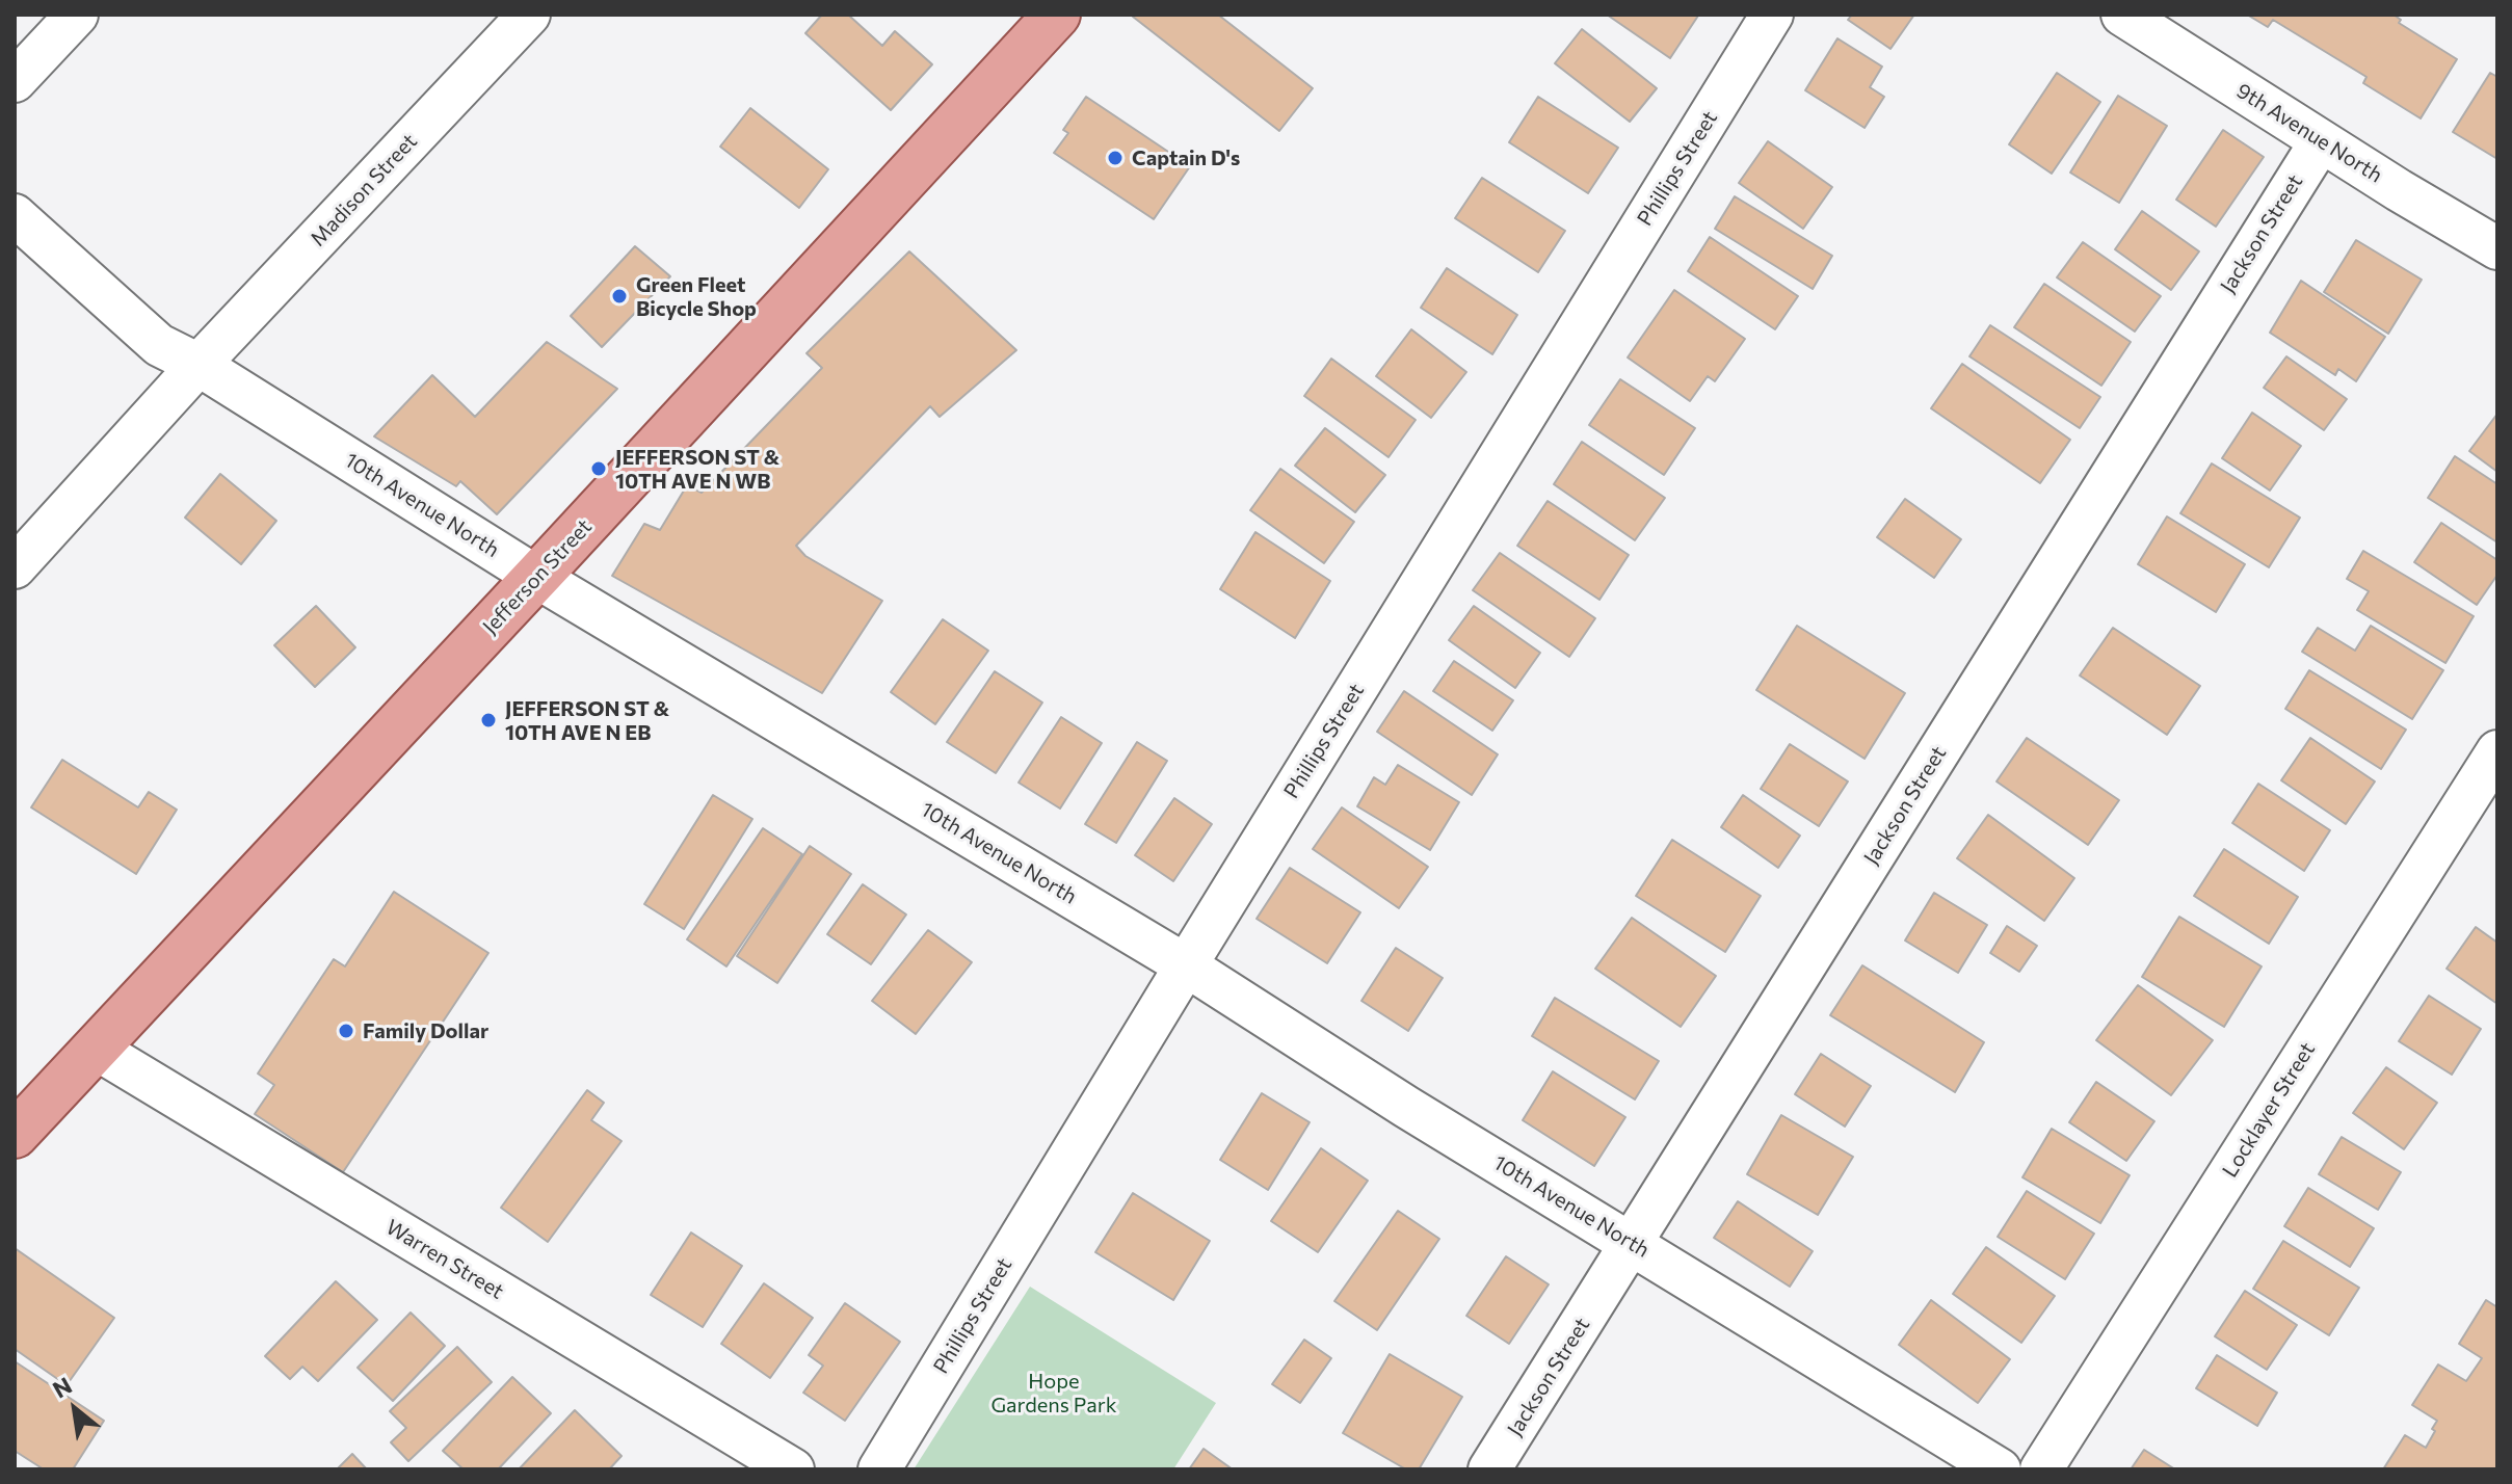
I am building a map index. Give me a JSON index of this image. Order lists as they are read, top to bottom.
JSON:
{
  "streets": {
    "main road": ["Jefferson Street"],
    "street": [
      "9th Avenue North",
      "Phillips Street",
      "Madison Street",
      "Jackson Street",
      "10th Avenue North",
      "Locklayer Street",
      "Warren Street"
    ]
  },
  "crossings": [
    ["9th Avenue North", "Jackson Street"],
    ["Phillips Street", "10th Avenue North"],
    ["Madison Street", "10th Avenue North"],
    ["Jackson Street", "10th Avenue North"],
    ["10th Avenue North", "Jefferson Street"],
    ["Jefferson Street", "Warren Street"]
  ],
  "parks": ["Hope Gardens Park"],
  "places": [
    "Captain D's",
    "Green Fleet Bicycle Shop",
    "JEFFERSON ST & 10TH AVE N WB",
    "JEFFERSON ST & 10TH AVE N EB",
    "Family Dollar"
  ],
  "north": "top left"
}
